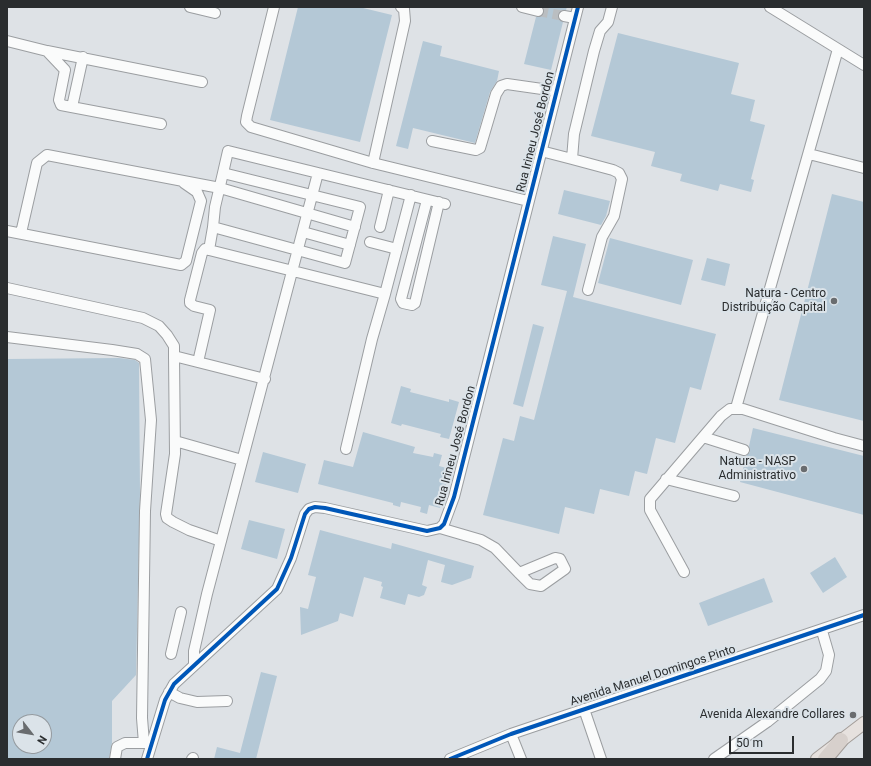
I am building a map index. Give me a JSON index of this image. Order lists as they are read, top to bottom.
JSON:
{
  "streets": {
    "street": ["Rua Irineu José Bordon", "Avenida Manuel Domingos Pinto"]
  },
  "places": ["Natura - Centro Distribuição Capital", "Natura - NASP Administrativo", "Avenida Alexandre Collares"],
  "scale_bar": "50 m",
  "north": "bottom right"
}
